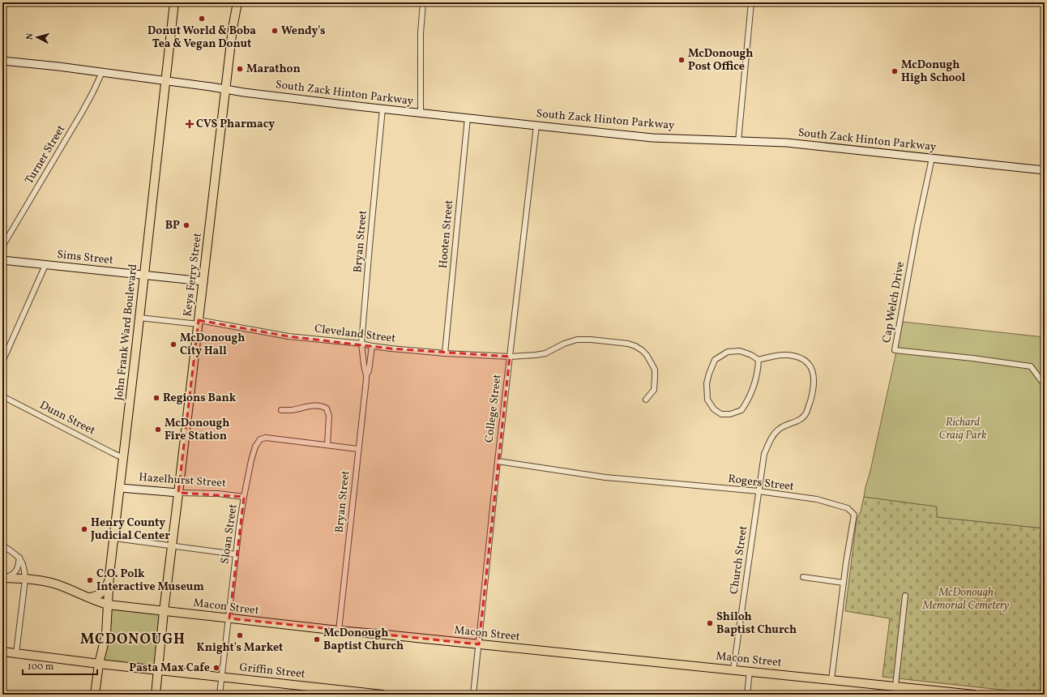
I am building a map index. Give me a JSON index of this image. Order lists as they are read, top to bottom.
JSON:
{
  "streets": {
    "main road": [
      "South Zack Hinton Parkway",
      "Sims Street",
      "Keys Ferry Street",
      "John Frank Ward Boulevard",
      "Hazelhurst Street",
      "Macon Street",
      "Griffin Street"
    ],
    "street": [
      "Turner Street",
      "Hooten Street",
      "Bryan Street",
      "Cap Welch Drive",
      "Cleveland Street",
      "College Street",
      "Dunn Street",
      "Rogers Street",
      "Sloan Street",
      "Church Street"
    ]
  },
  "crossings": [
    ["South Zack Hinton Parkway", "Turner Street"],
    ["South Zack Hinton Parkway", "Hooten Street"],
    ["South Zack Hinton Parkway", "Bryan Street"],
    ["South Zack Hinton Parkway", "Keys Ferry Street"],
    ["South Zack Hinton Parkway", "Cap Welch Drive"],
    ["South Zack Hinton Parkway", "John Frank Ward Boulevard"],
    ["South Zack Hinton Parkway", "College Street"],
    ["Hooten Street", "Cleveland Street"],
    ["Bryan Street", "Cleveland Street"],
    ["Bryan Street", "Sloan Street"],
    ["Bryan Street", "Macon Street"],
    ["Sims Street", "Keys Ferry Street"],
    ["Sims Street", "John Frank Ward Boulevard"],
    ["Keys Ferry Street", "Cleveland Street"],
    ["Keys Ferry Street", "Hazelhurst Street"],
    ["Keys Ferry Street", "Macon Street"],
    ["Keys Ferry Street", "Griffin Street"],
    ["John Frank Ward Boulevard", "Cleveland Street"],
    ["John Frank Ward Boulevard", "Dunn Street"],
    ["John Frank Ward Boulevard", "Hazelhurst Street"],
    ["John Frank Ward Boulevard", "Macon Street"],
    ["John Frank Ward Boulevard", "Griffin Street"],
    ["Cleveland Street", "College Street"],
    ["College Street", "Rogers Street"],
    ["College Street", "Macon Street"],
    ["Hazelhurst Street", "Sloan Street"],
    ["Rogers Street", "Church Street"],
    ["Rogers Street", "Macon Street"],
    ["Sloan Street", "Macon Street"],
    ["Sloan Street", "Griffin Street"],
    ["Church Street", "Macon Street"]
  ],
  "districts": ["MCDONOUGH"],
  "parks": ["Richard Craig Park", "McDonough Memorial Cemetery"],
  "places": {
    "other": [
      "Donut World & Boba Tea & Vegan Donut",
      "Wendy's",
      "McDonough Post Office",
      "Marathon",
      "McDonugh High School",
      "BP",
      "McDonough City Hall",
      "Regions Bank",
      "McDonough Fire Station",
      "Henry County Judicial Center",
      "C.O. Polk Interactive Museum",
      "Shiloh Baptist Church",
      "Knight's Market",
      "McDonough Baptist Church",
      "Pasta Max Cafe"
    ],
    "health": ["CVS Pharmacy"]
  },
  "scale_bar": "100 m",
  "north": "left"
}
